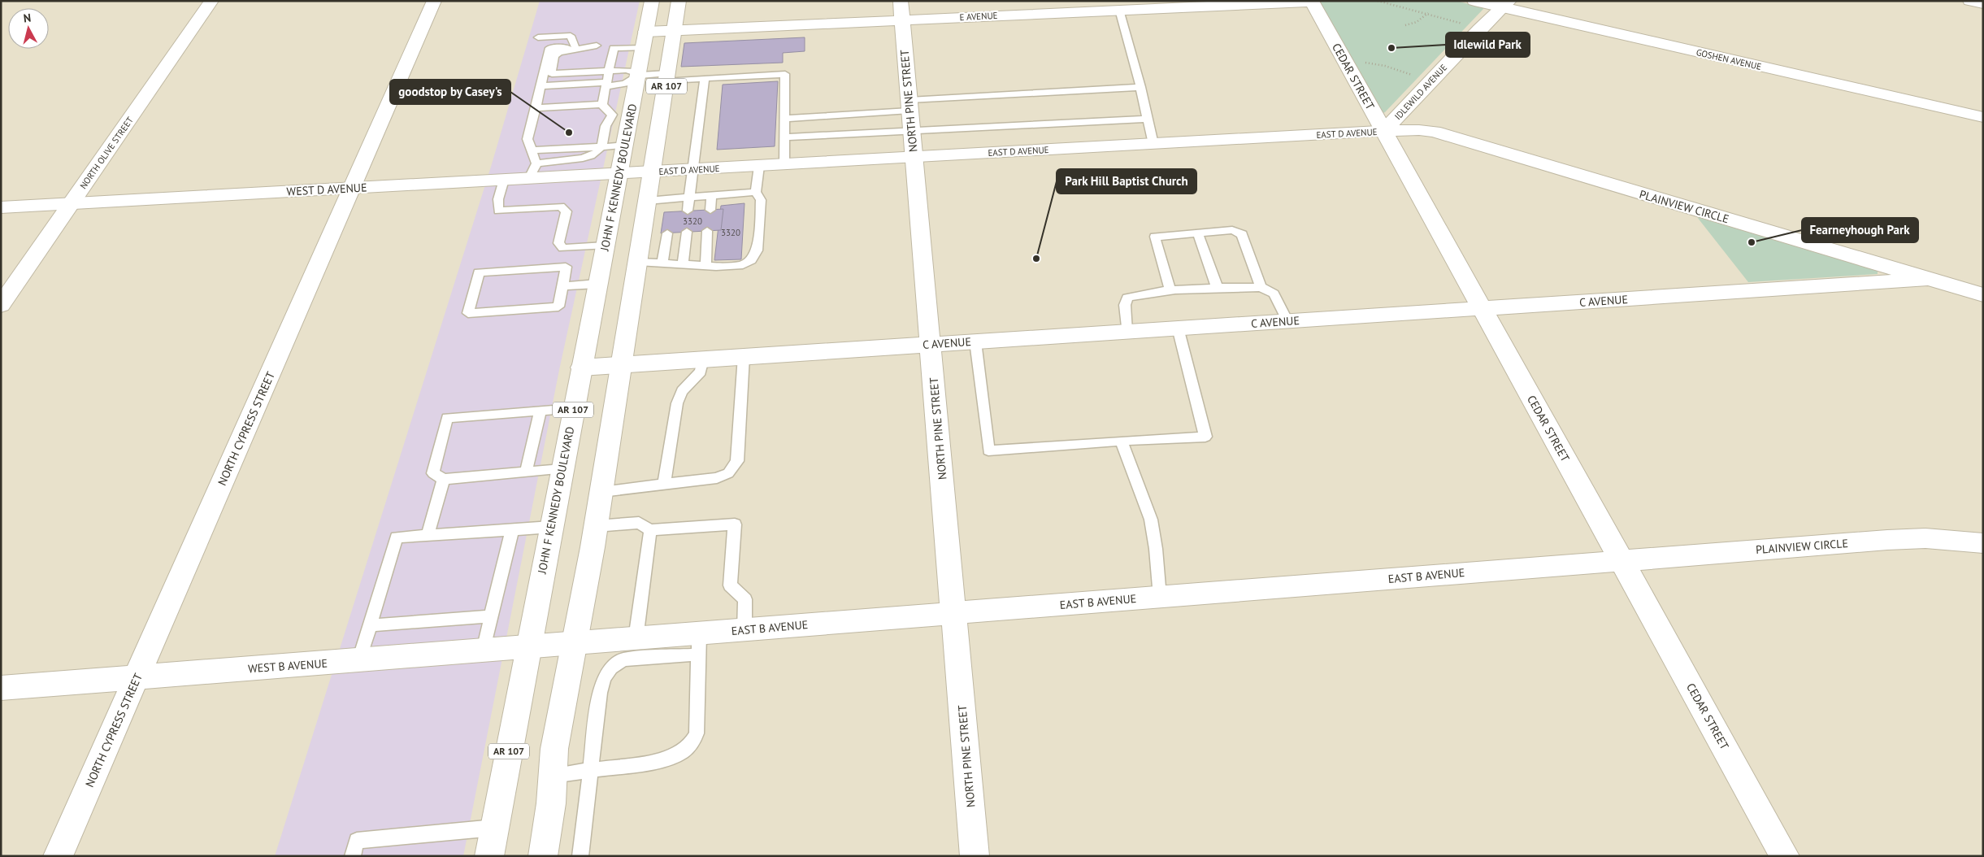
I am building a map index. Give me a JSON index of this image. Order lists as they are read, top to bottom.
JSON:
{
  "streets": {
    "street": [
      "E AVENUE",
      "GOSHEN AVENUE",
      "CEDAR STREET",
      "AR 107",
      "IDLEWILD AVENUE",
      "NORTH PINE STREET",
      "EAST D AVENUE",
      "NORTH OLIVE STREET",
      "JOHN F KENNEDY BOULEVARD",
      "WEST D AVENUE",
      "PLAINVIEW CIRCLE",
      "C AVENUE",
      "NORTH CYPRESS STREET",
      "EAST B AVENUE",
      "WEST B AVENUE"
    ]
  },
  "crossings": [
    ["E AVENUE", "CEDAR STREET"],
    ["E AVENUE", "AR 107"],
    ["E AVENUE", "NORTH PINE STREET"],
    ["E AVENUE", "JOHN F KENNEDY BOULEVARD"],
    ["GOSHEN AVENUE", "IDLEWILD AVENUE"],
    ["CEDAR STREET", "IDLEWILD AVENUE"],
    ["CEDAR STREET", "EAST D AVENUE"],
    ["CEDAR STREET", "PLAINVIEW CIRCLE"],
    ["CEDAR STREET", "C AVENUE"],
    ["CEDAR STREET", "EAST B AVENUE"],
    ["AR 107", "EAST D AVENUE"],
    ["AR 107", "WEST D AVENUE"],
    ["AR 107", "C AVENUE"],
    ["AR 107", "EAST B AVENUE"],
    ["AR 107", "WEST B AVENUE"],
    ["IDLEWILD AVENUE", "EAST D AVENUE"],
    ["IDLEWILD AVENUE", "PLAINVIEW CIRCLE"],
    ["NORTH PINE STREET", "EAST D AVENUE"],
    ["NORTH PINE STREET", "C AVENUE"],
    ["NORTH PINE STREET", "EAST B AVENUE"],
    ["EAST D AVENUE", "WEST D AVENUE"],
    ["EAST D AVENUE", "PLAINVIEW CIRCLE"],
    ["NORTH OLIVE STREET", "WEST D AVENUE"],
    ["JOHN F KENNEDY BOULEVARD", "WEST D AVENUE"],
    ["JOHN F KENNEDY BOULEVARD", "C AVENUE"],
    ["JOHN F KENNEDY BOULEVARD", "WEST B AVENUE"],
    ["WEST D AVENUE", "NORTH CYPRESS STREET"],
    ["PLAINVIEW CIRCLE", "C AVENUE"],
    ["PLAINVIEW CIRCLE", "EAST B AVENUE"],
    ["NORTH CYPRESS STREET", "WEST B AVENUE"],
    ["EAST B AVENUE", "WEST B AVENUE"]
  ],
  "places": [
    "Idlewild Park",
    "goodstop by Casey's",
    "Fearneyhough Park",
    "Park Hill Baptist Church"
  ],
  "house_numbers": ["3320", "3320"],
  "north": "top"
}
